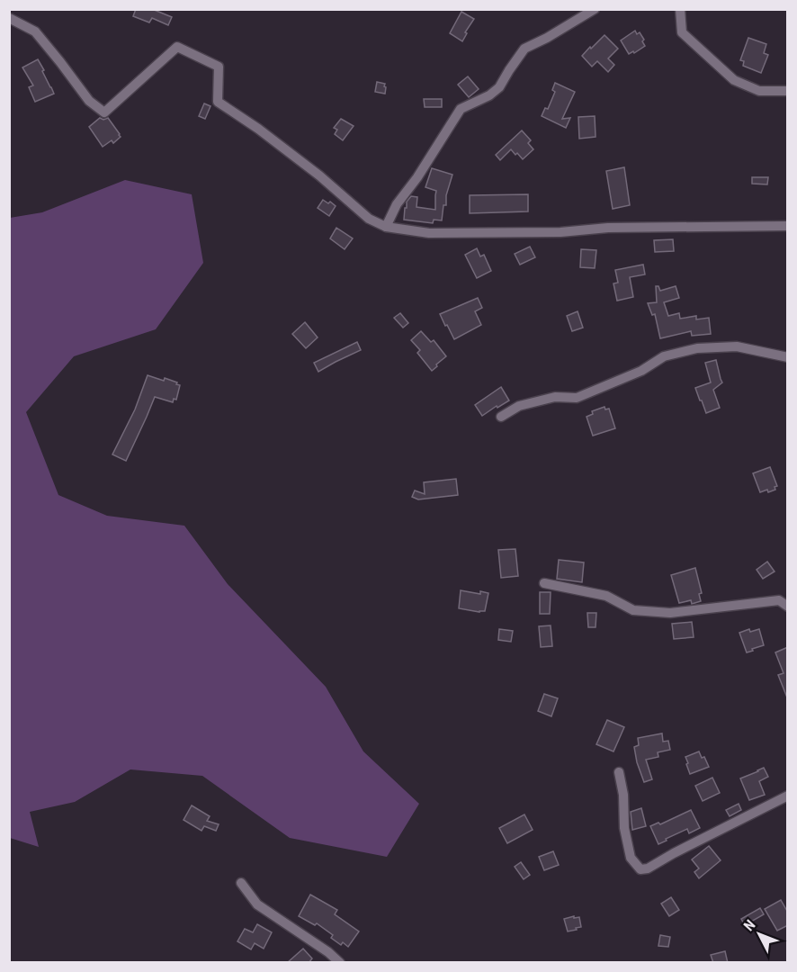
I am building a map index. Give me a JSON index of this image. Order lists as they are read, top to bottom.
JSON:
{
  "north": "top left"
}
